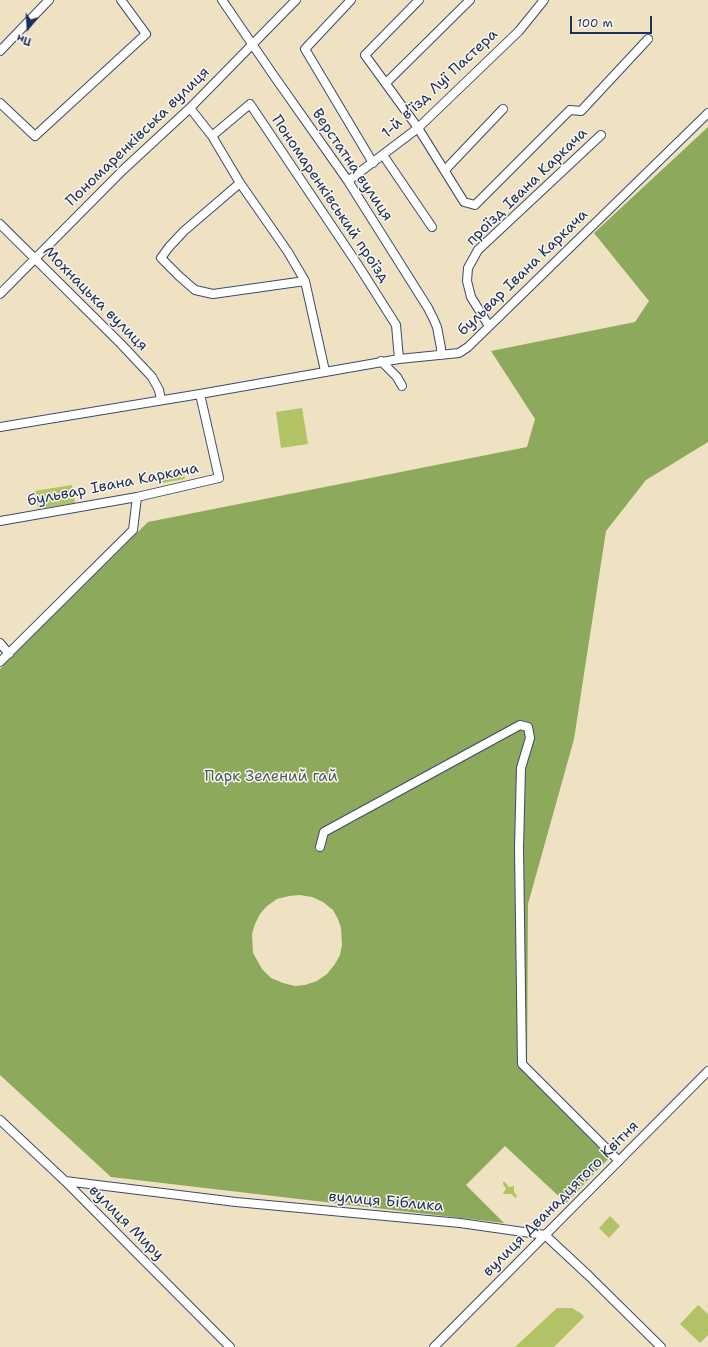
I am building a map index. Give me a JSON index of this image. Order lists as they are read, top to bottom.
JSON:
{
  "streets": {
    "street": [
      "1-й в’їзд Луї Пастера",
      "Пономаренківська вулиця",
      "Верстатна вулиця",
      "проїзд Івана Каркача",
      "Пономаренківський проїзд",
      "бульвар Івана Каркача",
      "Мохнацька вулиця",
      "вулиця Дванадцятого Квітня",
      "вулиця Біблика",
      "вулиця Миру"
    ]
  },
  "crossings": [
    ["1-й в’їзд Луї Пастера", "Верстатна вулиця"],
    ["Пономаренківська вулиця", "Верстатна вулиця"],
    ["Пономаренківська вулиця", "Мохнацька вулиця"],
    ["Верстатна вулиця", "бульвар Івана Каркача"],
    ["проїзд Івана Каркача", "бульвар Івана Каркача"],
    ["Пономаренківський проїзд", "бульвар Івана Каркача"],
    ["бульвар Івана Каркача", "Мохнацька вулиця"],
    ["вулиця Дванадцятого Квітня", "вулиця Біблика"],
    ["вулиця Біблика", "вулиця Миру"]
  ],
  "parks": ["Парк Зелений гай"],
  "scale_bar": "100 m",
  "north": "bottom"
}
